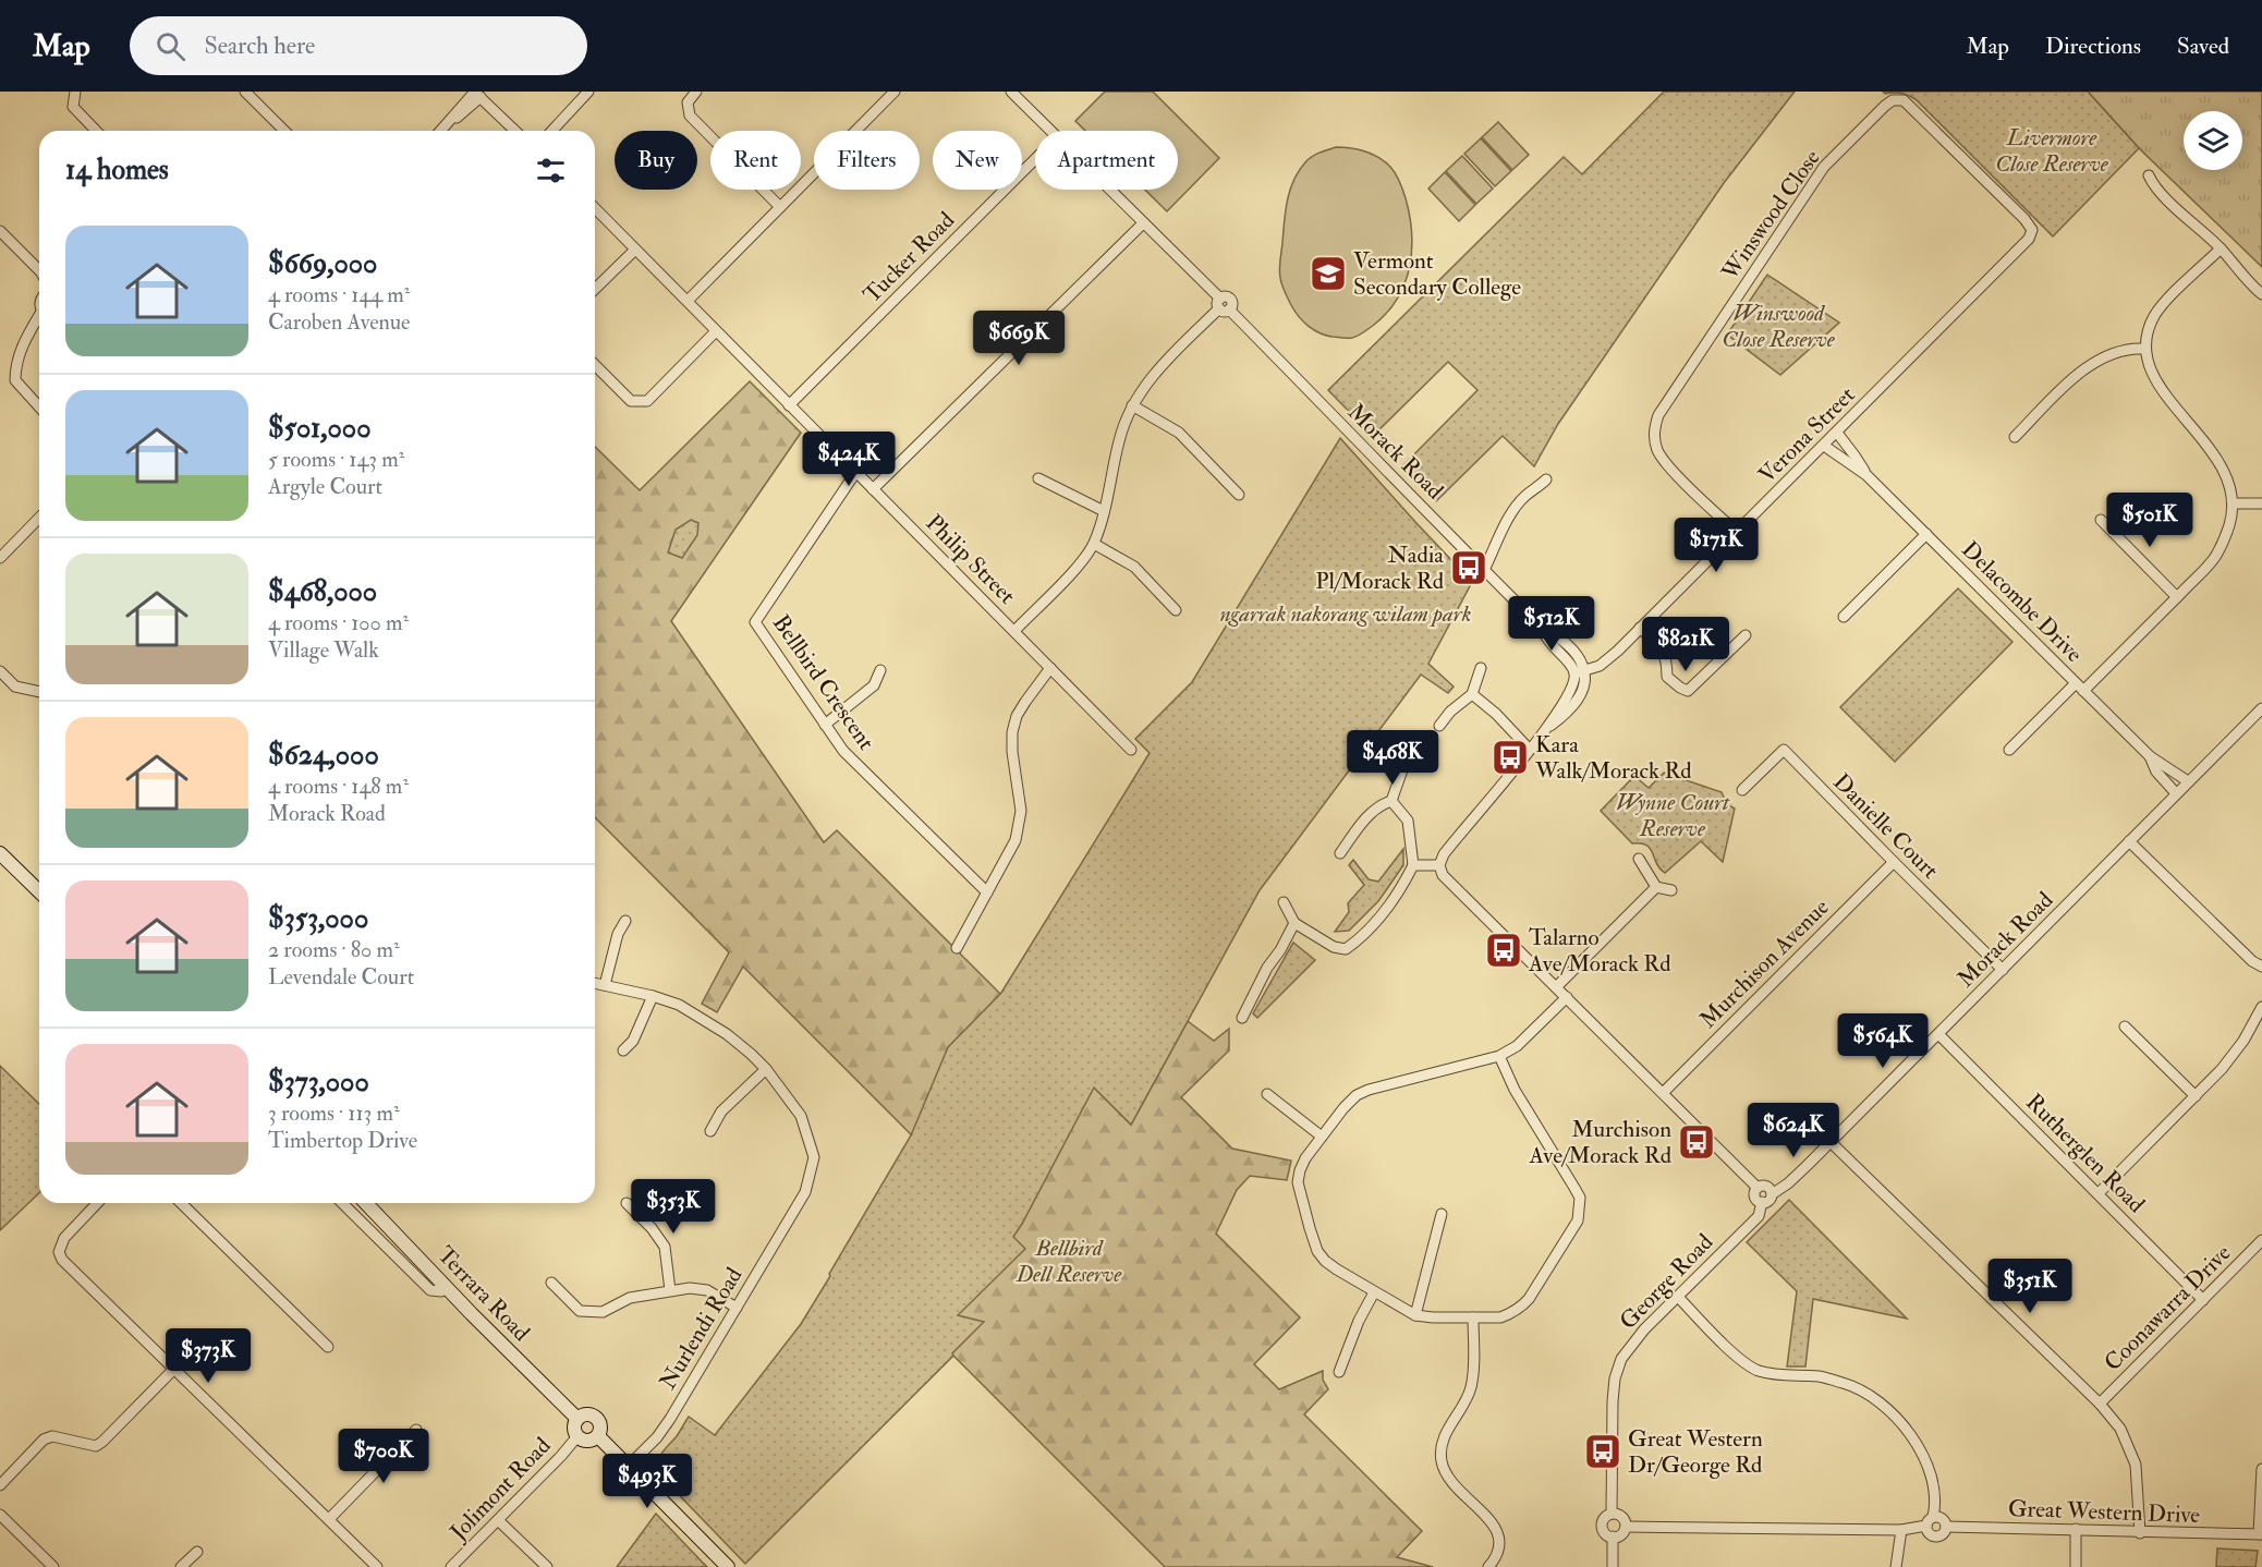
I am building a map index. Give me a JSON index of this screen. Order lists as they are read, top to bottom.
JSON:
{
  "streets": {
    "main road": ["Terrara Road"],
    "street": [
      "Winswood Close",
      "Tucker Road",
      "Verona Street",
      "Morack Road",
      "Philip Street",
      "Delacombe Drive",
      "Bellbird Crescent",
      "Danielle Court",
      "Murchison Avenue",
      "Rutherglen Road",
      "George Road",
      "Coonawarra Drive",
      "Nurlendi Road",
      "Jolimont Road",
      "Great Western Drive"
    ]
  },
  "crossings": [
    ["Winswood Close", "Verona Street"],
    ["Tucker Road", "Philip Street"],
    ["Verona Street", "Morack Road"],
    ["Verona Street", "Delacombe Drive"],
    ["Morack Road", "Delacombe Drive"],
    ["Morack Road", "Danielle Court"],
    ["Morack Road", "Rutherglen Road"],
    ["Morack Road", "George Road"],
    ["Philip Street", "Bellbird Crescent"],
    ["Danielle Court", "Murchison Avenue"],
    ["Rutherglen Road", "Coonawarra Drive"],
    ["Terrara Road", "Jolimont Road"]
  ],
  "parks": [
    "Livermore Close Reserve",
    "Winswood Close Reserve",
    "ngarrak nakorang wilam park",
    "Wynne Court Reserve",
    "Bellbird Dell Reserve"
  ],
  "places": {
    "school or university": ["Vermont Secondary College"],
    "bus stop": [
      "Nadia Pl/Morack Rd",
      "Kara Walk/Morack Rd",
      "Talarno Ave/Morack Rd",
      "Murchison Ave/Morack Rd",
      "Great Western Dr/George Rd"
    ]
  },
  "page": {
    "header": "Map",
    "search": "Search here",
    "nav": ["Map", "Directions", "Saved"],
    "chip": [
      "Buy",
      "Rent",
      "Filters",
      "New",
      "Apartment"
    ],
    "heading": "14 homes",
    "list": [
      {
        "name": "$669,000",
        "note": "4 rooms · 144 m² · Caroben Avenue"
      },
      {
        "name": "$501,000",
        "note": "5 rooms · 143 m² · Argyle Court"
      },
      {
        "name": "$468,000",
        "note": "4 rooms · 100 m² · Village Walk"
      },
      {
        "name": "$624,000",
        "note": "4 rooms · 148 m² · Morack Road"
      },
      {
        "name": "$353,000",
        "note": "2 rooms · 80 m² · Levendale Court"
      },
      {
        "name": "$373,000",
        "note": "3 rooms · 113 m² · Timbertop Drive"
      }
    ],
    "price": [
      "$669K",
      "$424K",
      "$501K",
      "$171K",
      "$512K",
      "$821K",
      "$468K",
      "$564K",
      "$624K",
      "$353K",
      "$351K",
      "$373K",
      "$700K",
      "$493K"
    ]
  }
}
